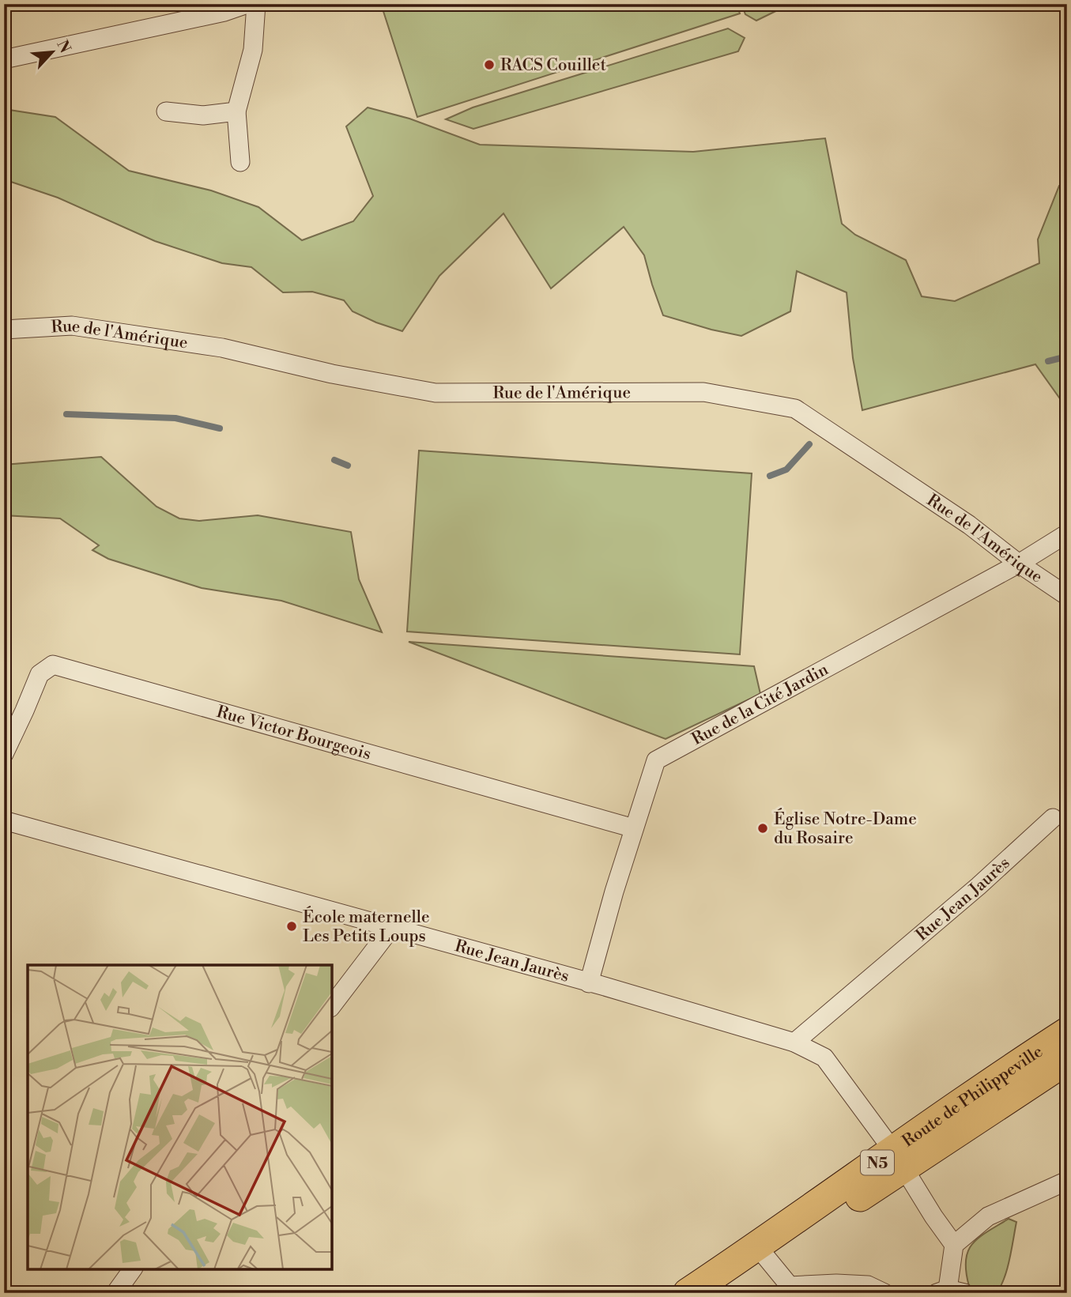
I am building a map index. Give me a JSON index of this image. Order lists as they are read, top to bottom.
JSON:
{
  "streets": {
    "main road": ["Route de Philippeville", "N5"],
    "street": [
      "Rue de l'Amérique",
      "Rue de la Cité Jardin",
      "Rue Victor Bourgeois",
      "Rue Jean Jaurès"
    ]
  },
  "crossings": [
    ["Rue de l'Amérique", "Rue de la Cité Jardin"],
    ["Rue de la Cité Jardin", "Rue Victor Bourgeois"],
    ["Rue de la Cité Jardin", "Rue Jean Jaurès"],
    ["Rue Jean Jaurès", "Route de Philippeville"]
  ],
  "places": ["RACS Couillet", "Église Notre-Dame du Rosaire", "École maternelle Les Petits Loups"],
  "north": "top right"
}
